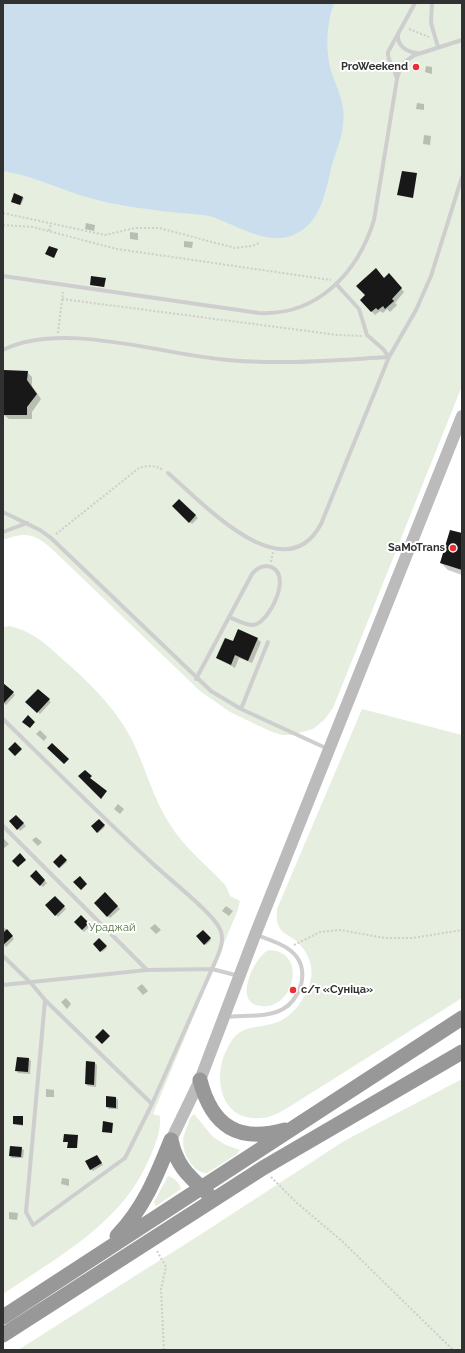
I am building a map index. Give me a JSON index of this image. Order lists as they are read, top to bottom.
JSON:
{
  "parks": ["Ураджай"],
  "places": ["ProWeekend", "SaMoTrans", "с/т «Суніца»"]
}
